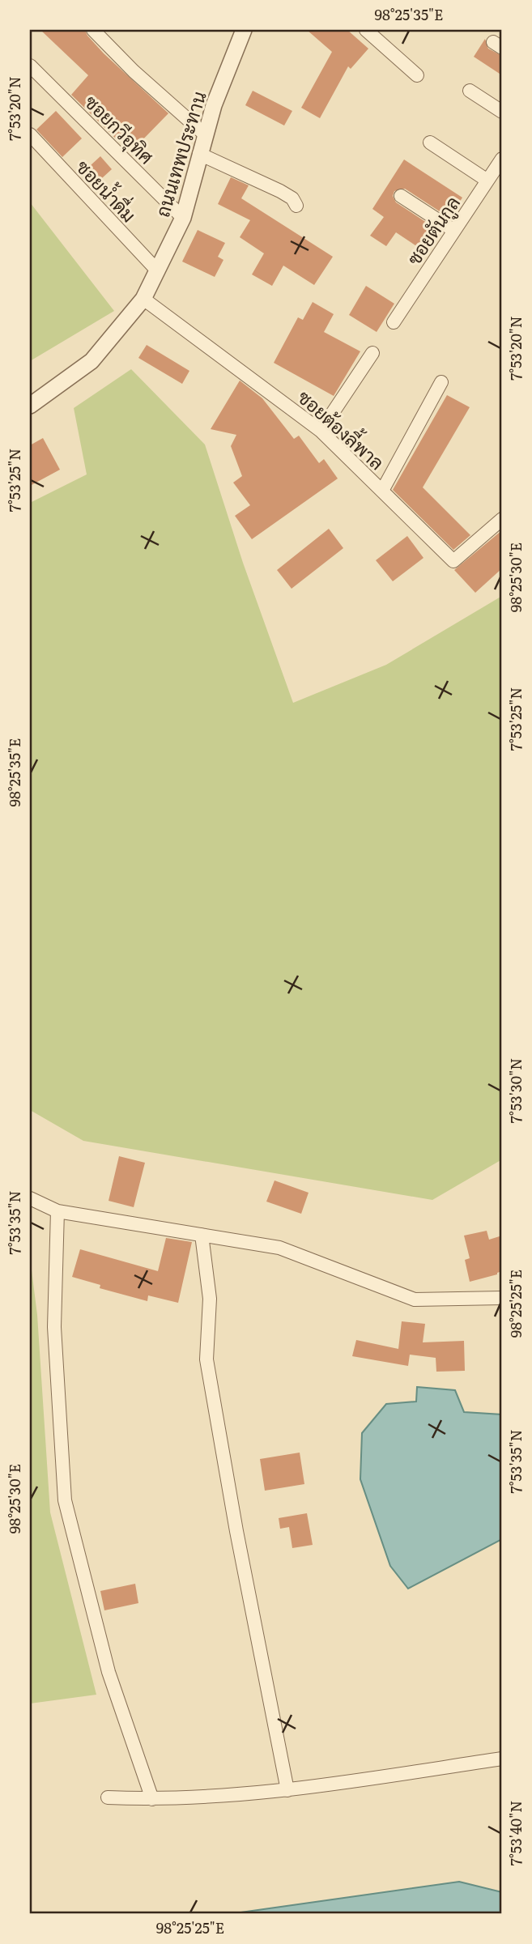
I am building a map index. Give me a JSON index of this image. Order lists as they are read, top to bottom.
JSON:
{
  "streets": {
    "street": [
      "ซอยกวีอุทิศ",
      "ถนนเทพประทาน",
      "ซอยน้ำดื่ม",
      "ซอยตันกูล",
      "ซอยต้องลี้พาล"
    ]
  },
  "crossings": [
    ["ซอยกวีอุทิศ", "ถนนเทพประทาน"],
    ["ถนนเทพประทาน", "ซอยน้ำดื่ม"],
    ["ถนนเทพประทาน", "ซอยต้องลี้พาล"]
  ],
  "coordinates": [
    "98°25'35\"E",
    "7°53'20\"N",
    "7°53'25\"N",
    "98°25'30\"E",
    "7°53'30\"N",
    "7°53'35\"N",
    "98°25'25\"E",
    "7°53'40\"N"
  ]
}
